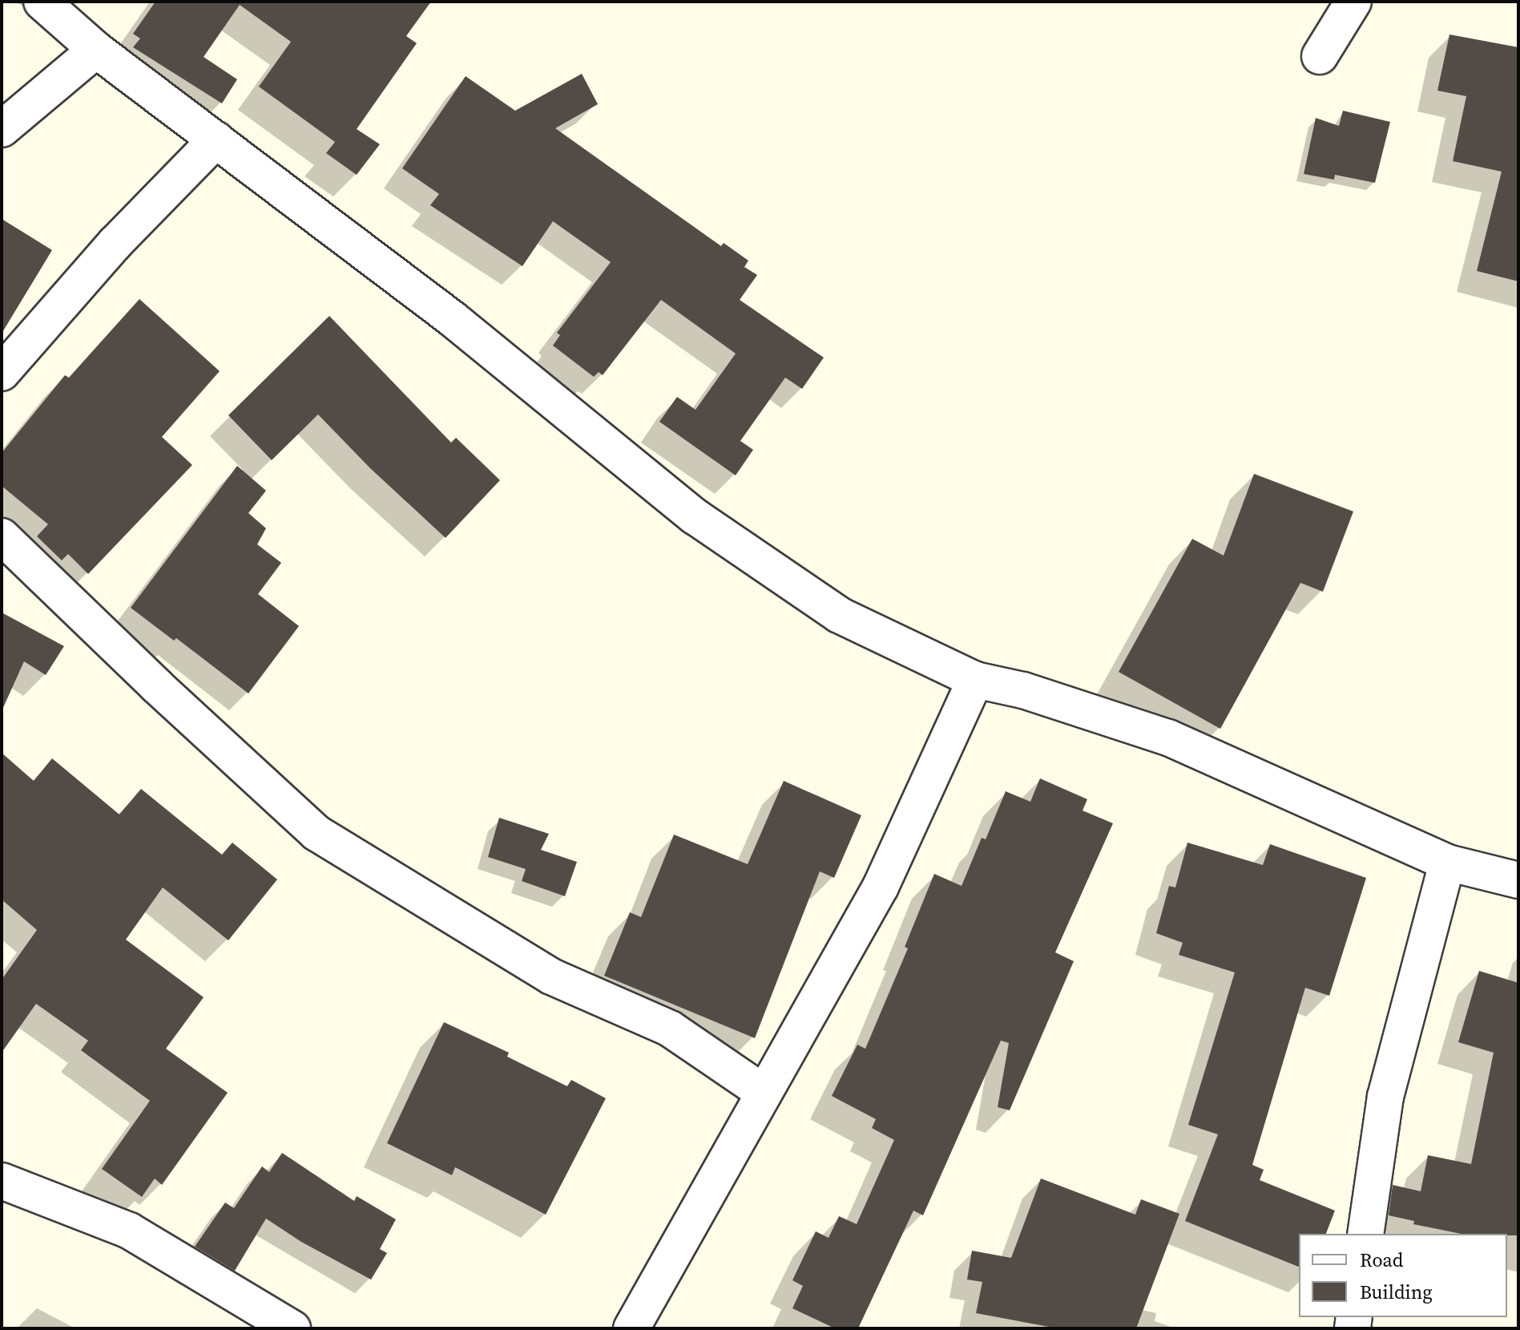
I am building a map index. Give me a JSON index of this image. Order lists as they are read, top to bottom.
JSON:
{
  "legend": ["Road", "Building"]
}
